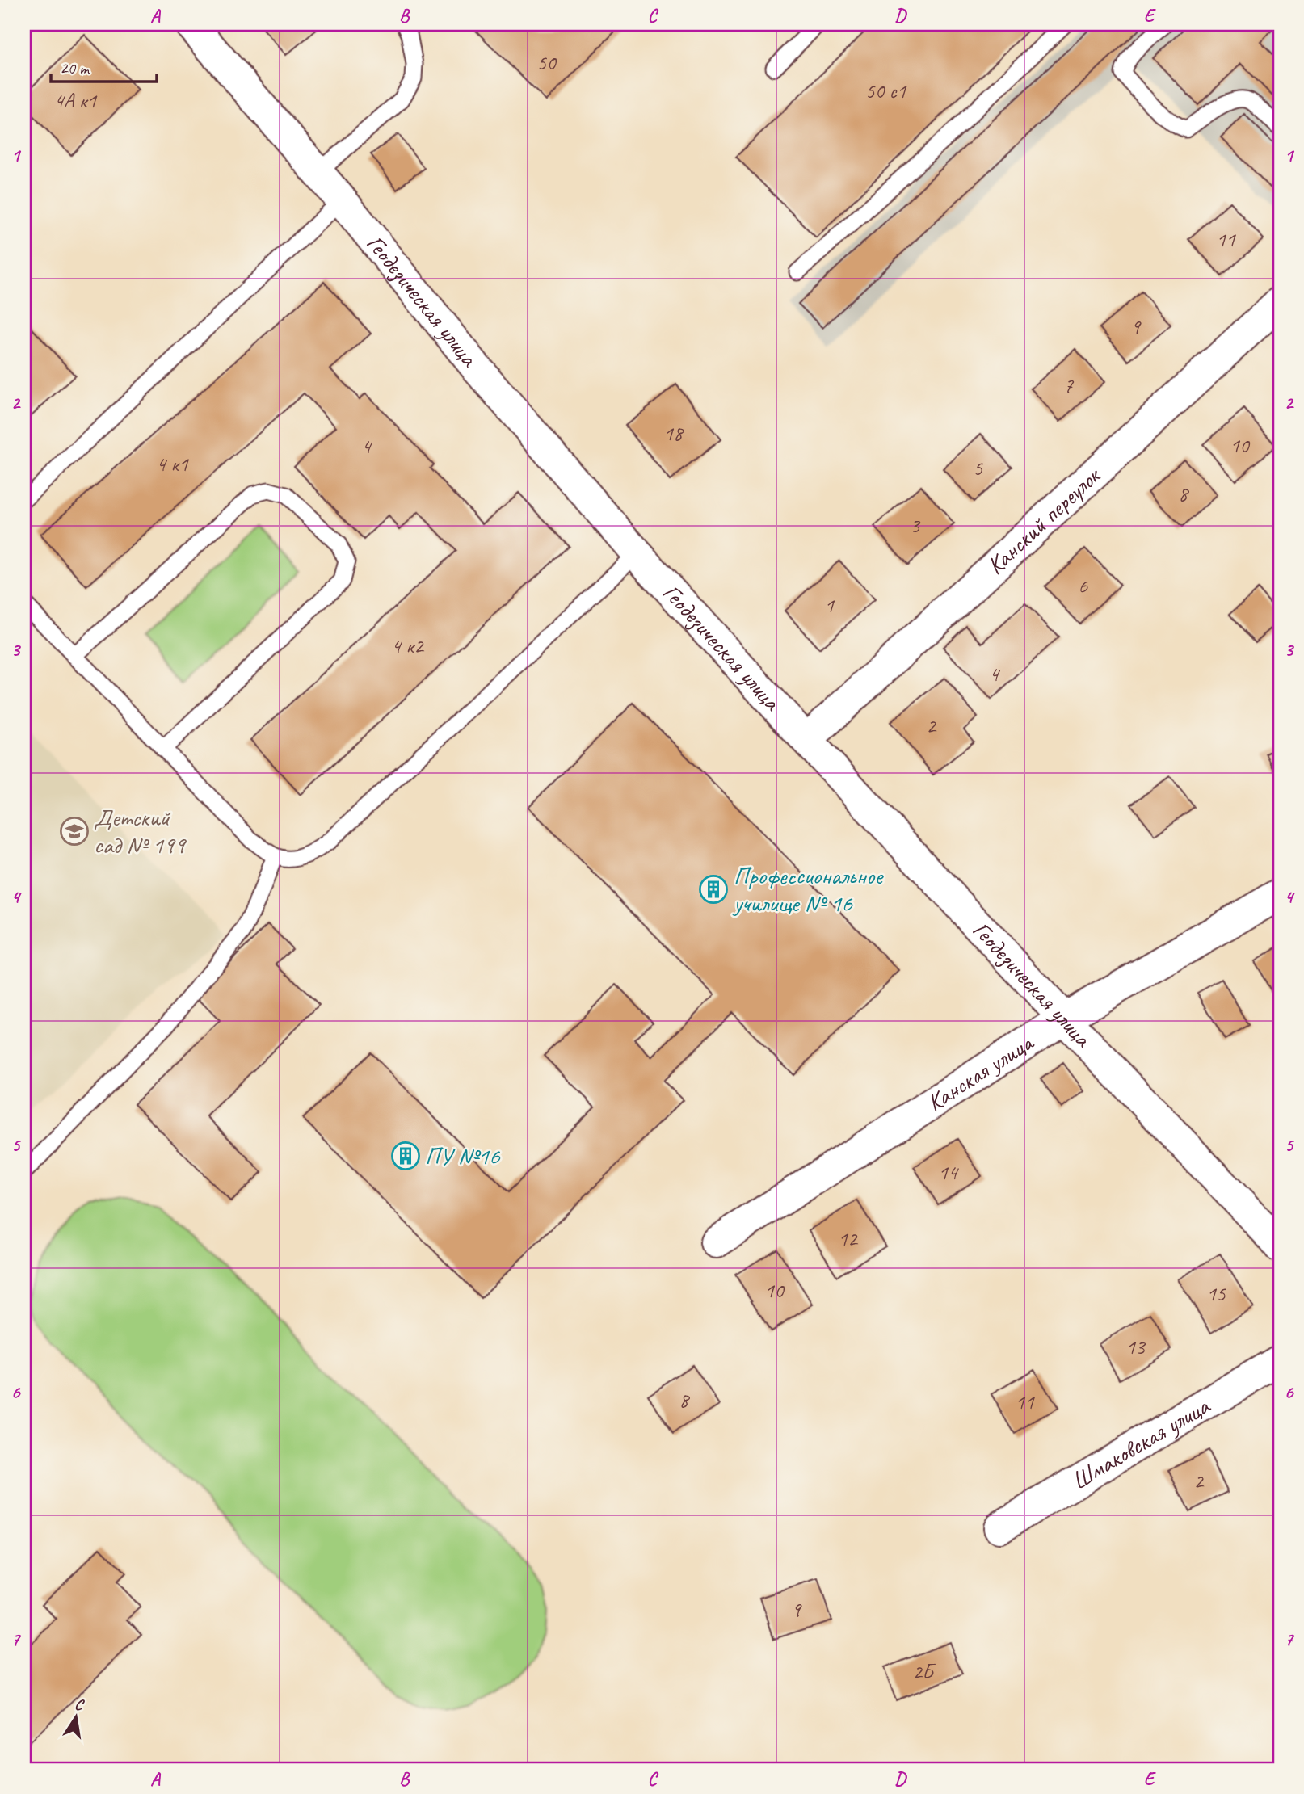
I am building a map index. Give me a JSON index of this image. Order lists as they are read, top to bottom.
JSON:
{
  "streets": {
    "street": [
      "Геодезическая улица",
      "Канский переулок",
      "Канская улица",
      "Шмаковская улица"
    ]
  },
  "crossings": [
    ["Геодезическая улица", "Канский переулок"],
    ["Геодезическая улица", "Канская улица"]
  ],
  "places": {
    "school or university": ["Детский сад № 199"],
    "building": ["Профессиональное училище № 16", "ПУ №16"]
  },
  "house_numbers": [
    "50",
    "50 с1",
    "4А к1",
    "11",
    "9",
    "7",
    "18",
    "10",
    "4",
    "4 к1",
    "5",
    "8",
    "3",
    "6",
    "1",
    "4 к2",
    "4",
    "2",
    "14",
    "12",
    "10",
    "15",
    "13",
    "8",
    "11",
    "2",
    "9",
    "2Б"
  ],
  "scale_bar": "20 m",
  "north": "top",
  "grid": {
    "columns": [
      "A",
      "B",
      "C",
      "D",
      "E"
    ],
    "rows": [
      "1",
      "2",
      "3",
      "4",
      "5",
      "6",
      "7"
    ]
  }
}
